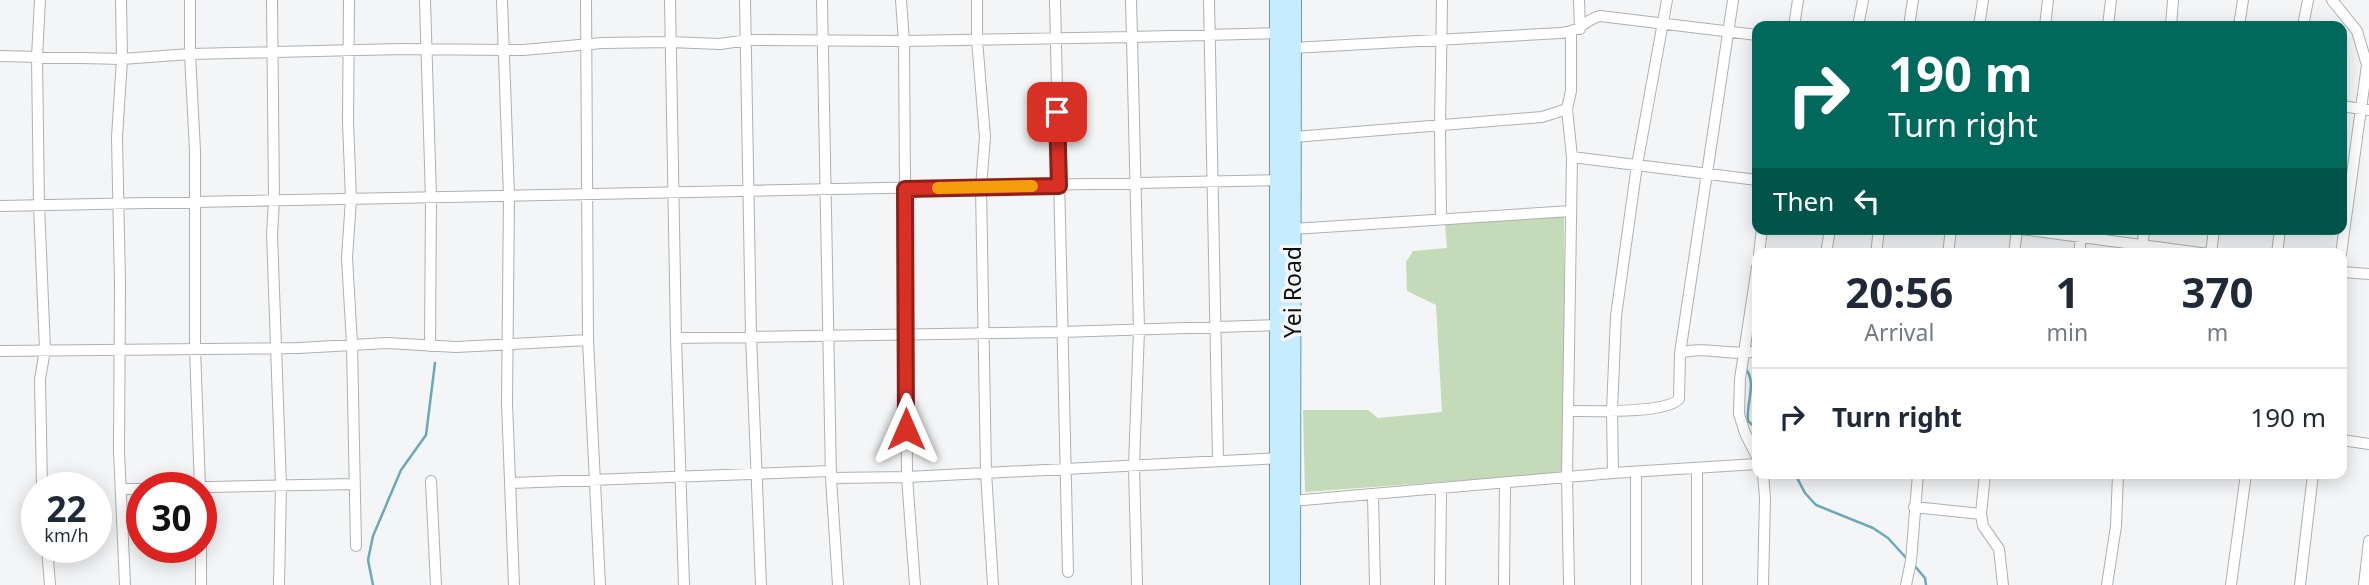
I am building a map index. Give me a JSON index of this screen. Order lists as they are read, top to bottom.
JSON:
{
  "streets": {
    "main road": ["Yei Road"]
  },
  "page": {
    "turn": ["190 m", "Turn right"],
    "then": "Then",
    "eta": [
      "20:56",
      "Arrival",
      "1",
      "min",
      "370",
      "m"
    ],
    "list": [
      {
        "name": "Turn right",
        "value": "190 m"
      }
    ],
    "speed": "22 km/h",
    "limit": "30"
  }
}
